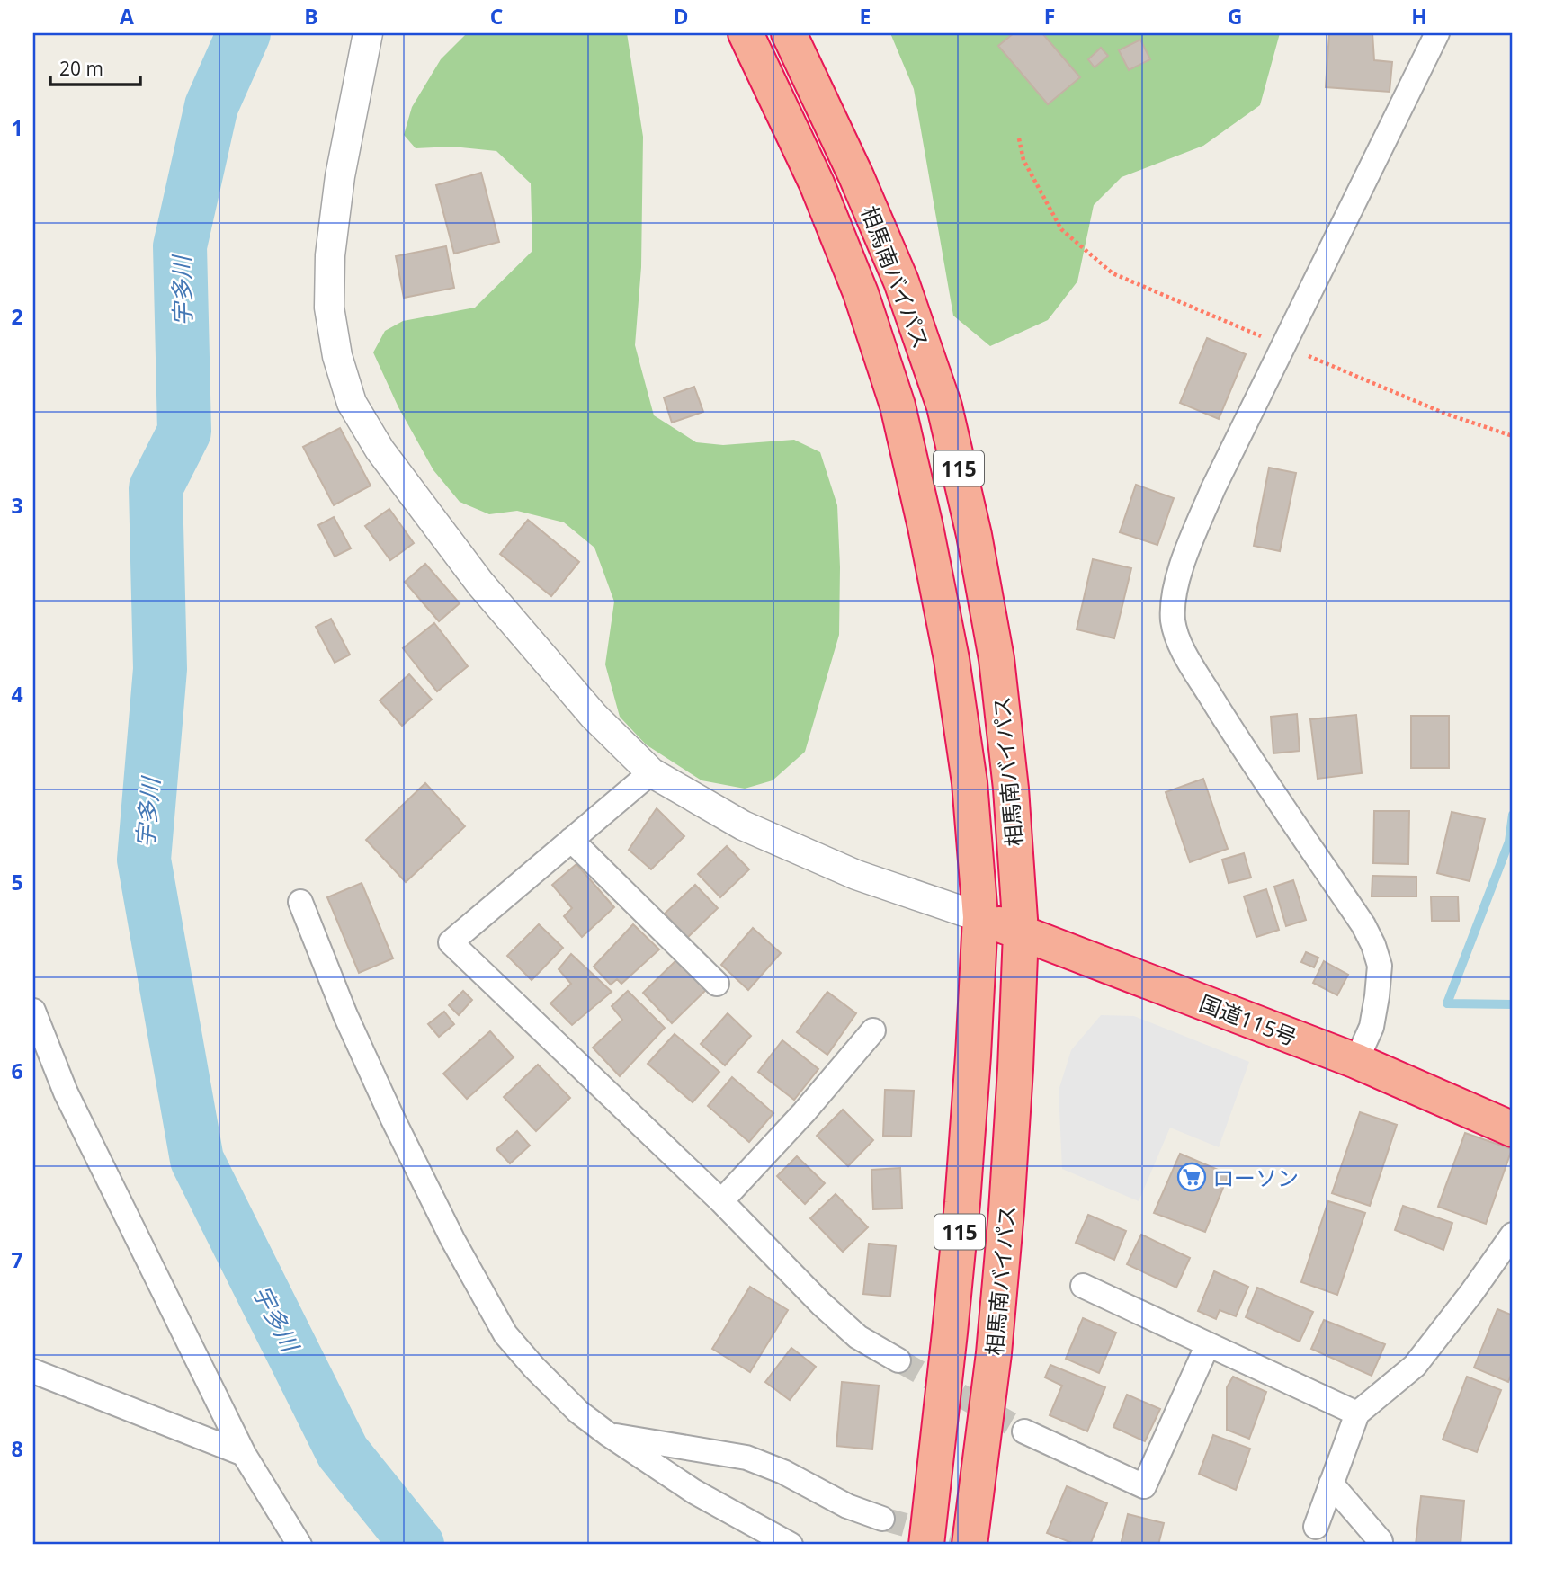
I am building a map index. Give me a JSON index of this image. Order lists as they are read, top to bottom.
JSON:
{
  "streets": {
    "highway": ["相馬南バイパス", "115", "国道115号"]
  },
  "crossings": [
    ["相馬南バイパス", "国道115号"]
  ],
  "water": ["宇多川"],
  "places": {
    "supermarket": ["ローソン"]
  },
  "scale_bar": "20 m",
  "grid": {
    "columns": [
      "A",
      "B",
      "C",
      "D",
      "E",
      "F",
      "G",
      "H"
    ],
    "rows": [
      "1",
      "2",
      "3",
      "4",
      "5",
      "6",
      "7",
      "8"
    ]
  }
}
